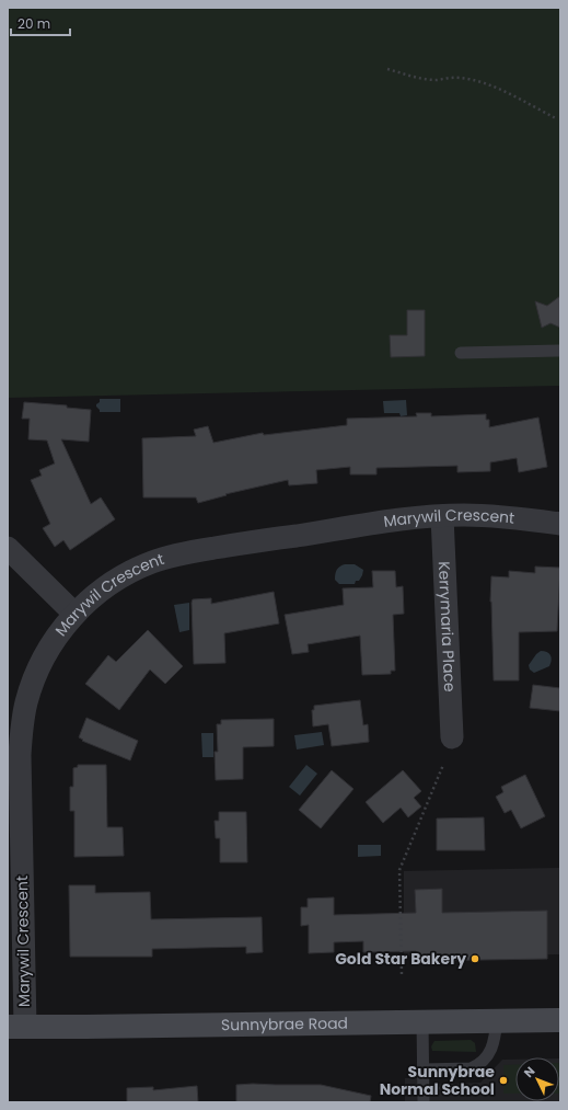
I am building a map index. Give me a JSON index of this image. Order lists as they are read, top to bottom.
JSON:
{
  "streets": {
    "main road": ["Sunnybrae Road"],
    "street": ["Marywil Crescent", "Kerrymaria Place"]
  },
  "crossings": [
    ["Marywil Crescent", "Kerrymaria Place"],
    ["Marywil Crescent", "Sunnybrae Road"]
  ],
  "places": ["Gold Star Bakery", "Sunnybrae Normal School"],
  "scale_bar": "20 m",
  "north": "top left"
}
